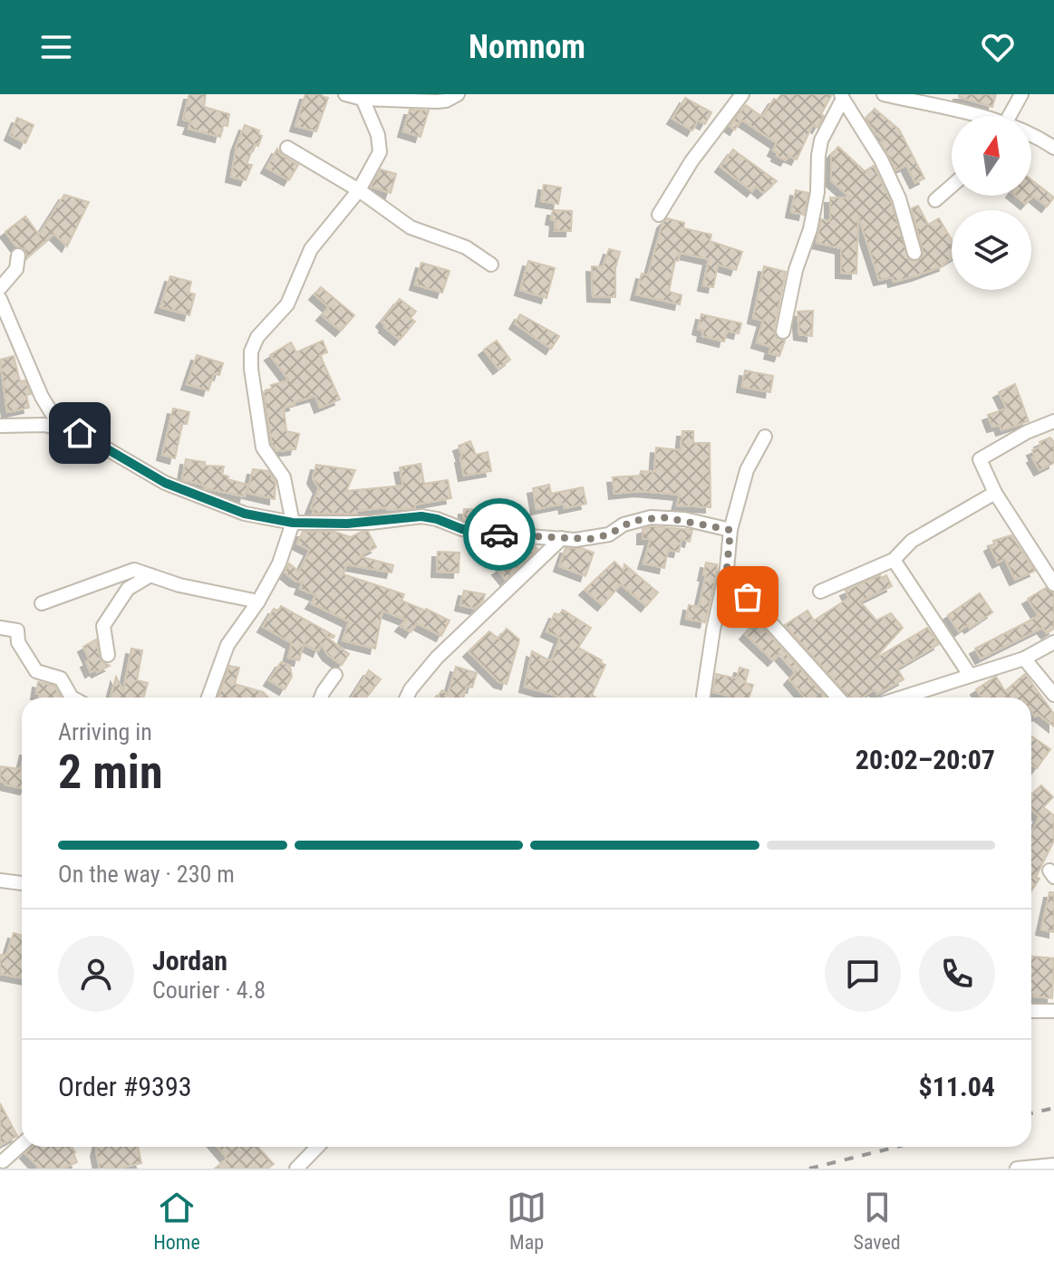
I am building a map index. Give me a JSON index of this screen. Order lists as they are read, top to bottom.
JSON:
{
  "north": "top",
  "page": {
    "header": "Nomnom",
    "heading": ["2 min", "Arriving in", "20:02–20:07"],
    "panel": [
      "Jordan",
      "Courier · 4.8",
      "Order #9393",
      "$11.04"
    ],
    "bar": "On the way · 230 m",
    "tabs": ["Home", "Map", "Saved"]
  }
}
